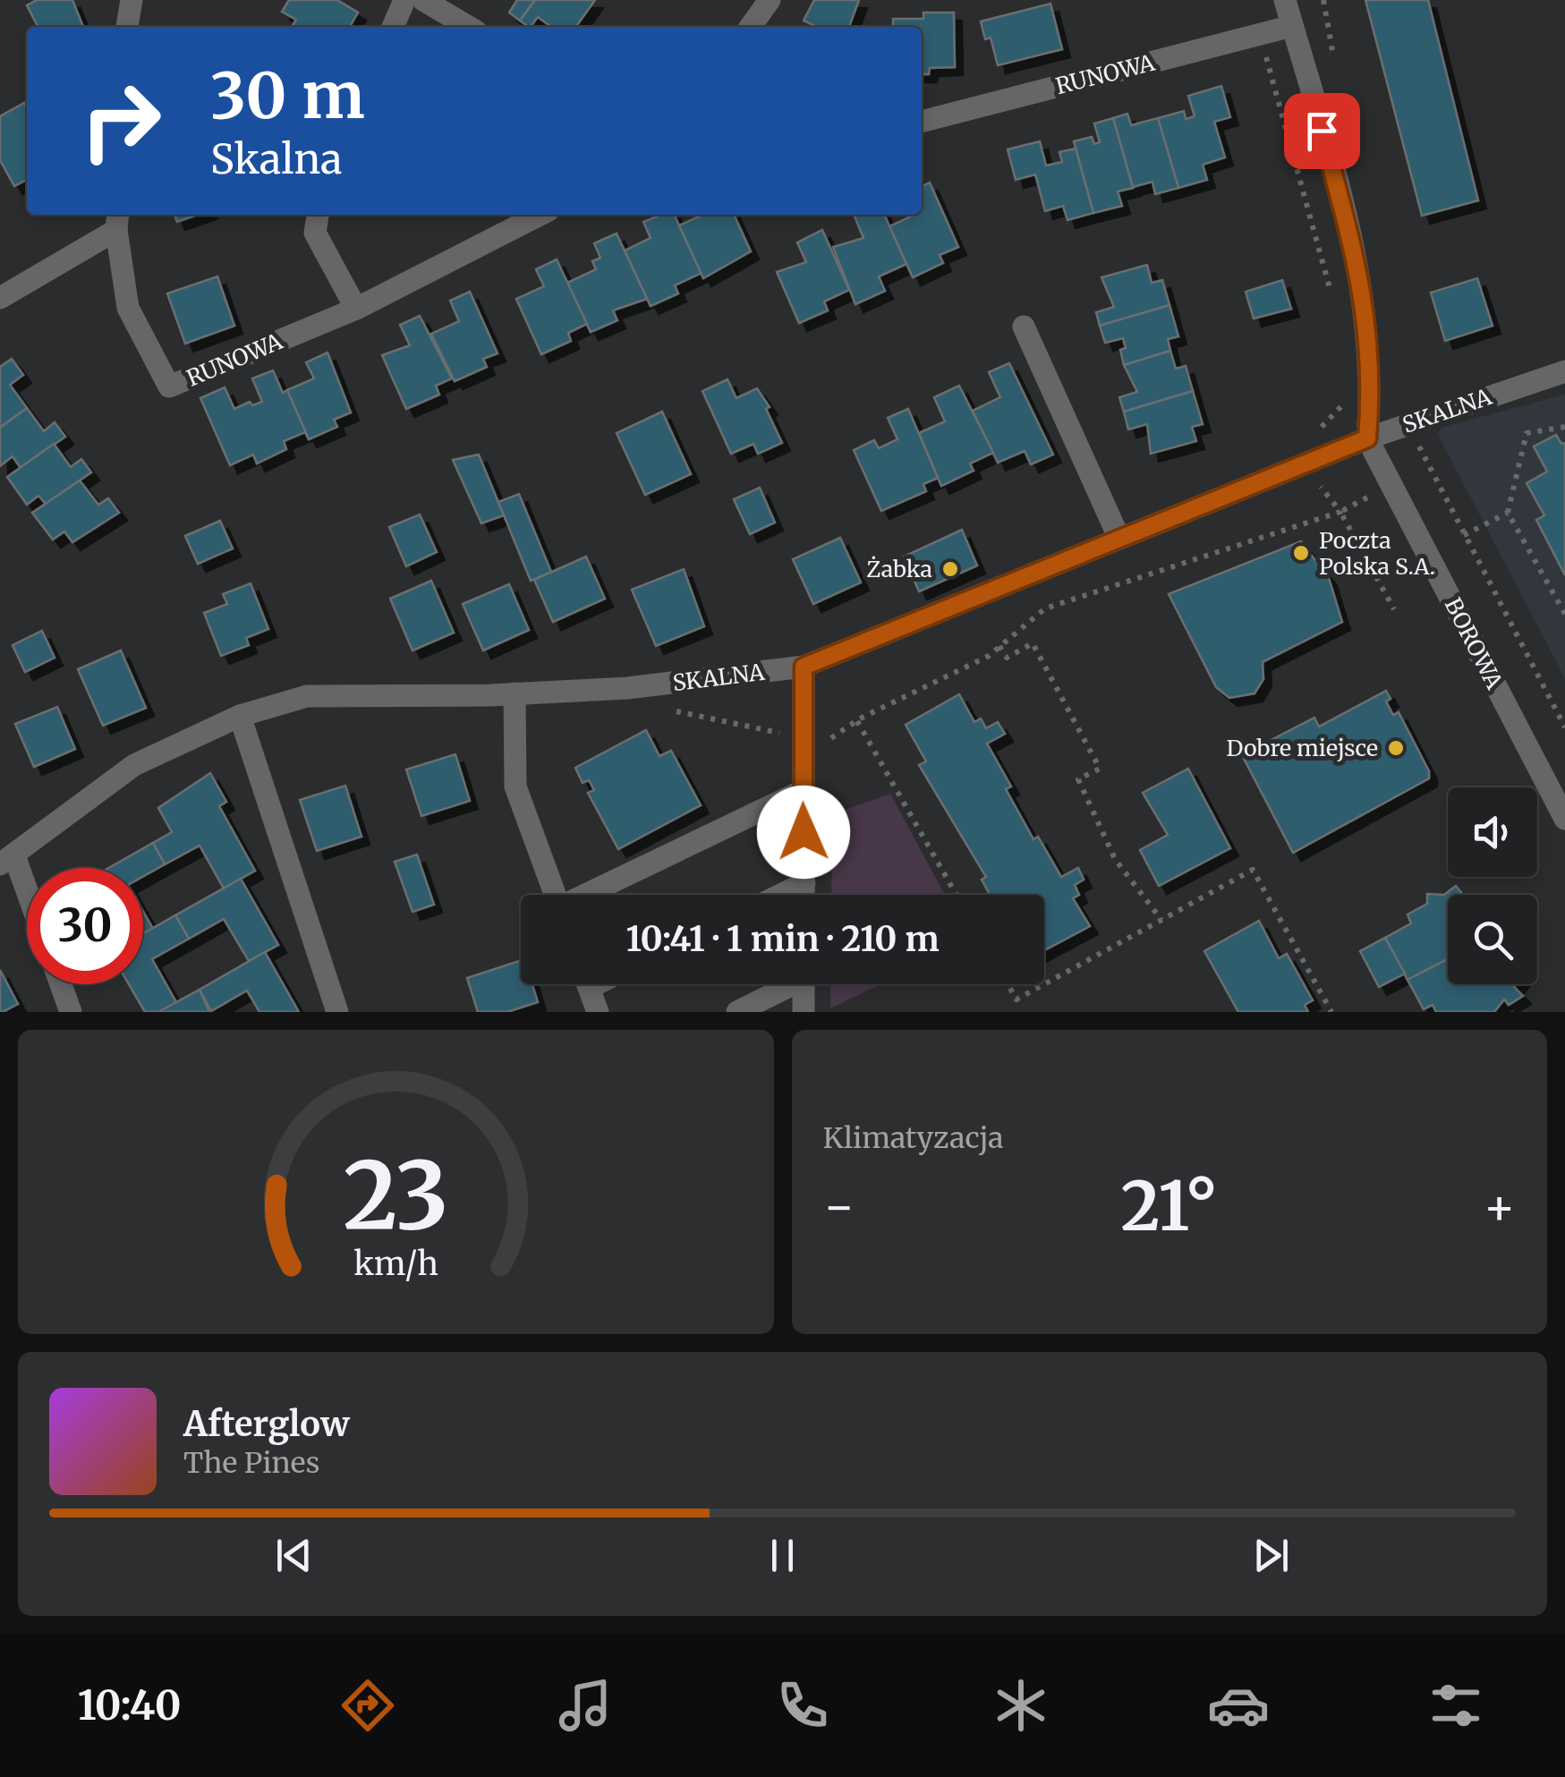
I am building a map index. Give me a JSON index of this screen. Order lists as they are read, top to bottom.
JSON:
{
  "streets": {
    "street": ["RUNOWA", "SKALNA", "BOROWA"]
  },
  "crossings": [
    ["SKALNA", "BOROWA"]
  ],
  "places": ["Poczta Polska S.A.", "Żabka", "Dobre miejsce"],
  "page": {
    "turn": ["30 m", "Skalna"],
    "limit": "30",
    "trip": "10:41 · 1 min · 210 m",
    "tile": "Klimatyzacja",
    "heat": ["−", "21°", "+"],
    "song": ["Afterglow", "The Pines"],
    "tabs": "10:40",
    "gauge": ["23", "km/h"]
  }
}
